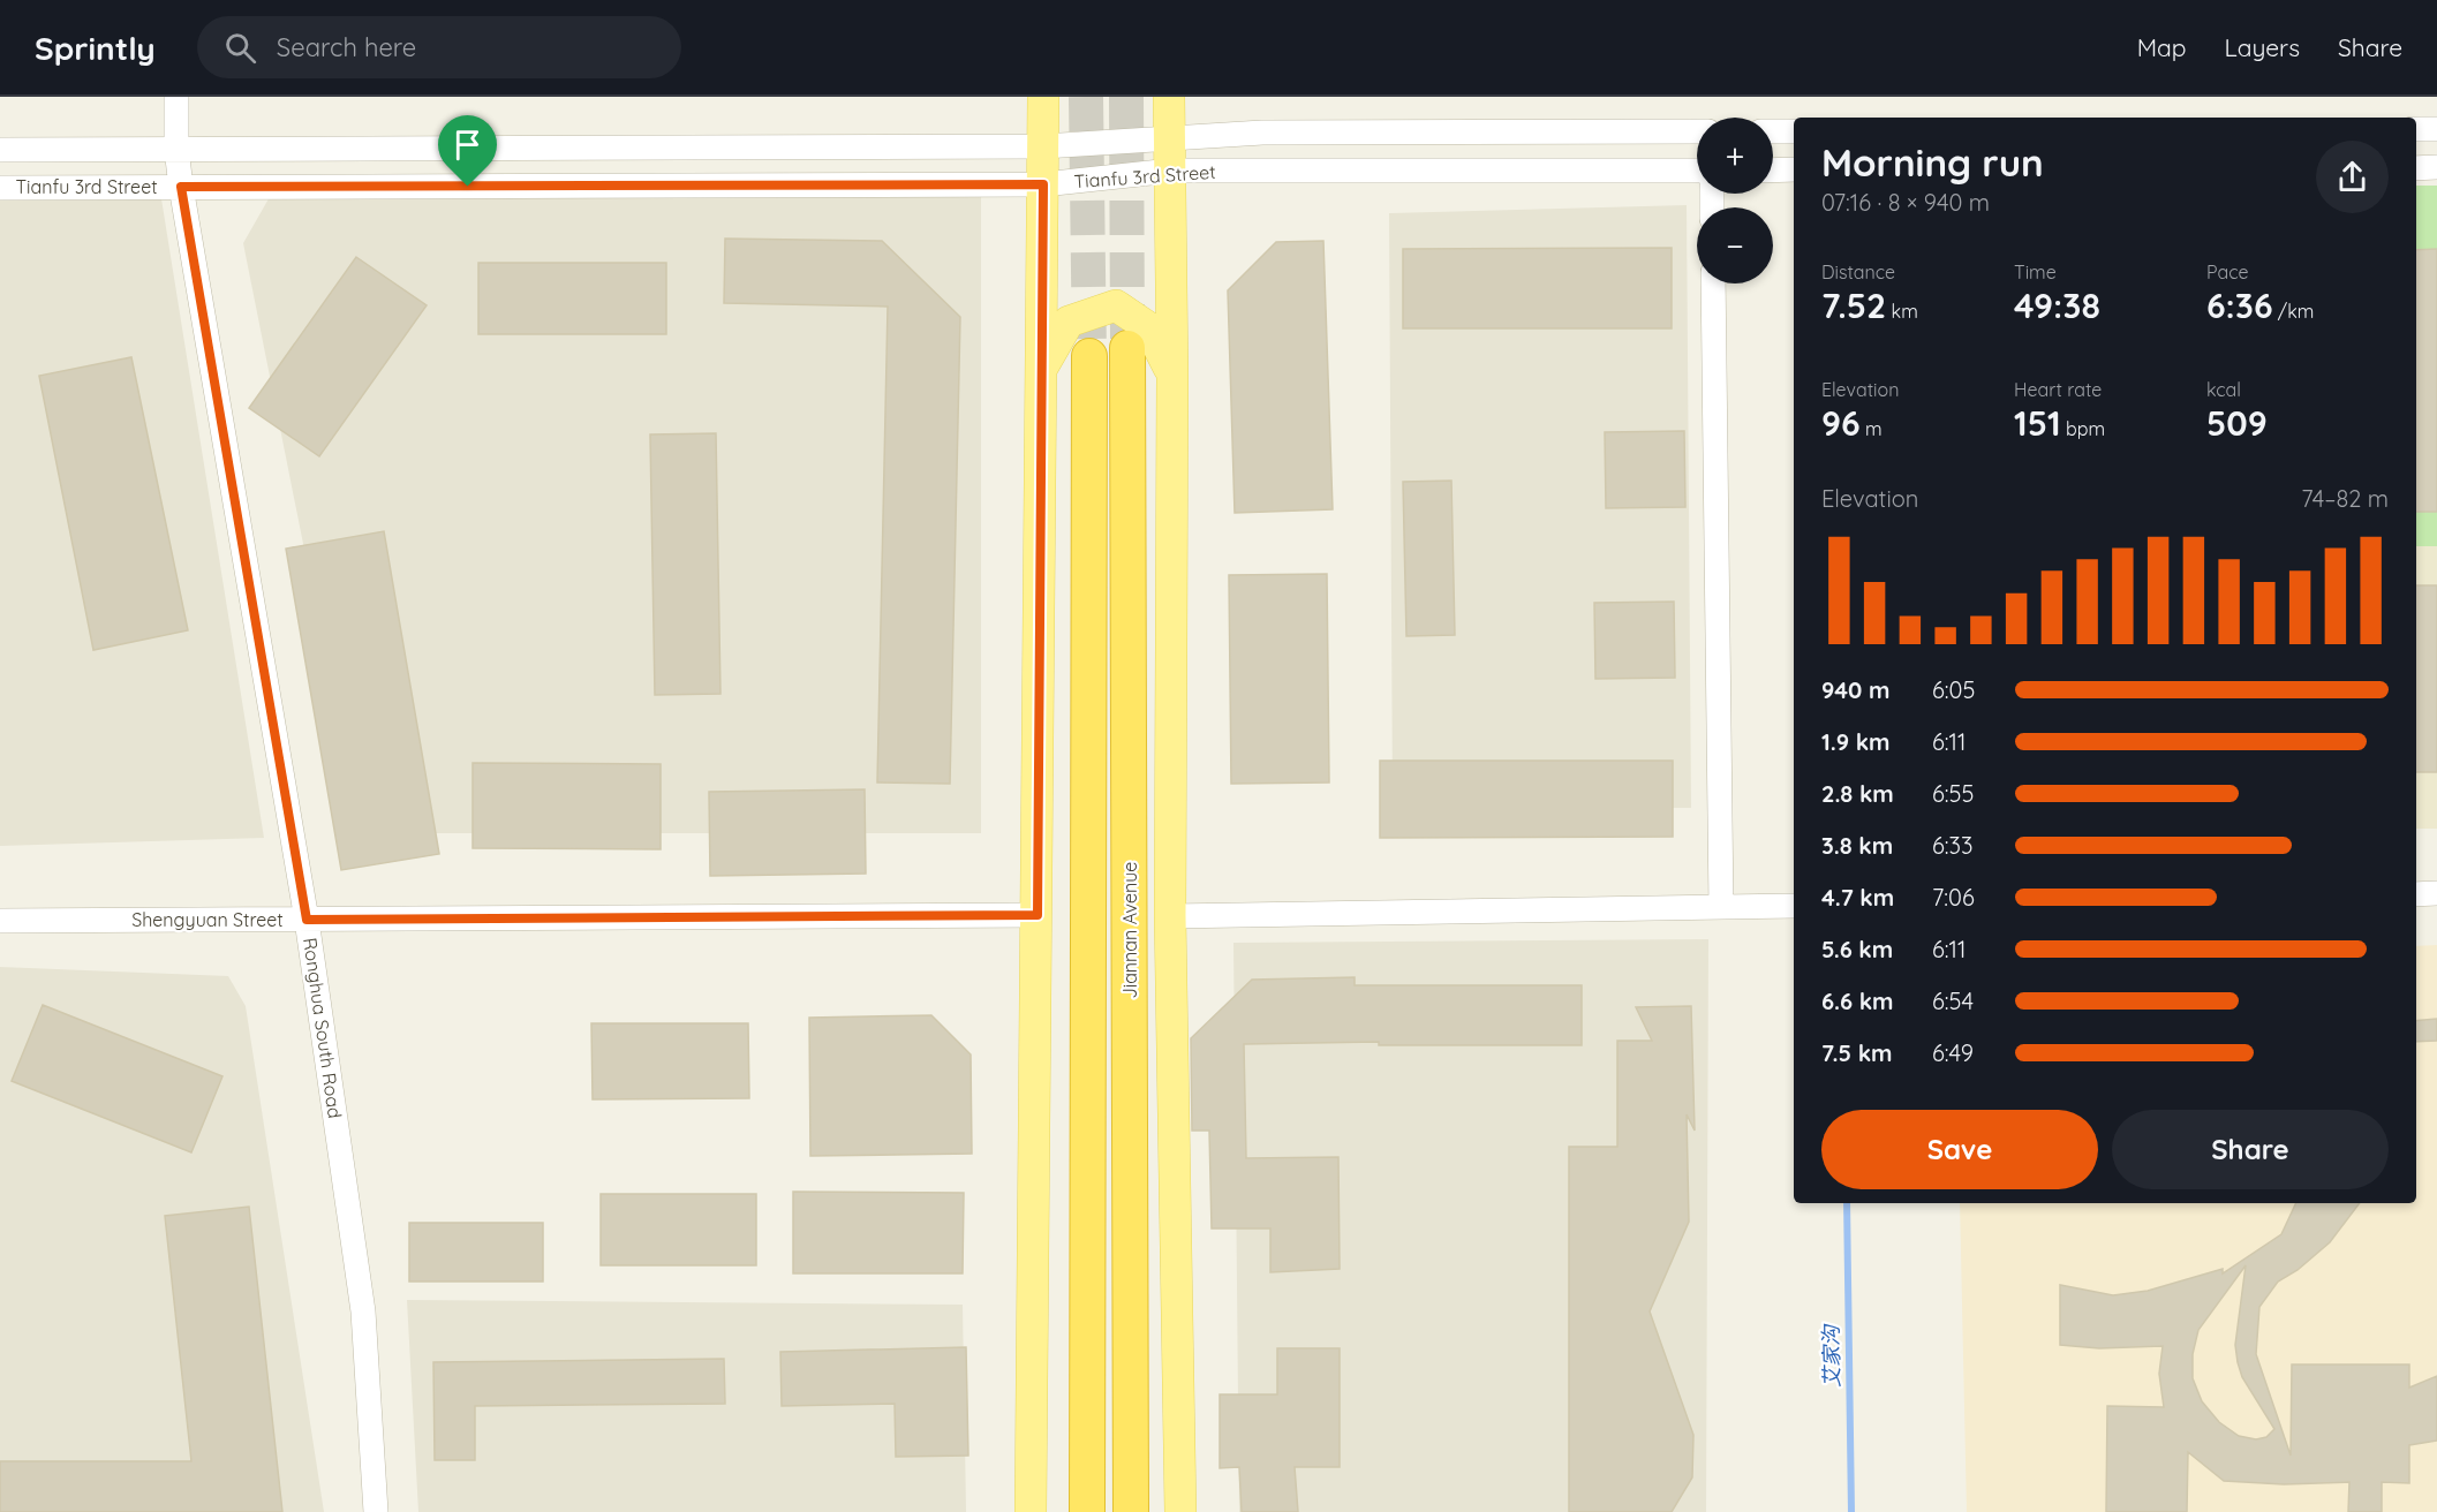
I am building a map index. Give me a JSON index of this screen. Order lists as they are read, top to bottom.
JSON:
{
  "streets": {
    "highway": ["Jiannan Avenue"],
    "street": ["Tianfu 3rd Street", "Shengyuan Street", "Ronghua South Road"]
  },
  "crossings": [
    ["Tianfu 3rd Street", "Ronghua South Road"],
    ["Shengyuan Street", "Ronghua South Road"]
  ],
  "water": ["艾家沟"],
  "page": {
    "header": "Sprintly",
    "search": "Search here",
    "nav": ["Map", "Layers", "Share"],
    "map_buttons": ["+", "−"],
    "heading": ["Morning run", "07:16 · 8 × 940 m"],
    "stats": [
      ["Distance", "7.52 km"],
      ["Time", "49:38"],
      ["Pace", "6:36 /km"],
      ["Elevation", "96 m"],
      ["Heart rate", "151 bpm"],
      ["kcal", "509"]
    ],
    "chart": ["Elevation", "74–82 m"],
    "list": [
      {
        "name": "940 m",
        "note": "6:05"
      },
      {
        "name": "1.9 km",
        "note": "6:11"
      },
      {
        "name": "2.8 km",
        "note": "6:55"
      },
      {
        "name": "3.8 km",
        "note": "6:33"
      },
      {
        "name": "4.7 km",
        "note": "7:06"
      },
      {
        "name": "5.6 km",
        "note": "6:11"
      },
      {
        "name": "6.6 km",
        "note": "6:54"
      },
      {
        "name": "7.5 km",
        "note": "6:49"
      }
    ],
    "buttons": ["Save", "Share"]
  }
}
